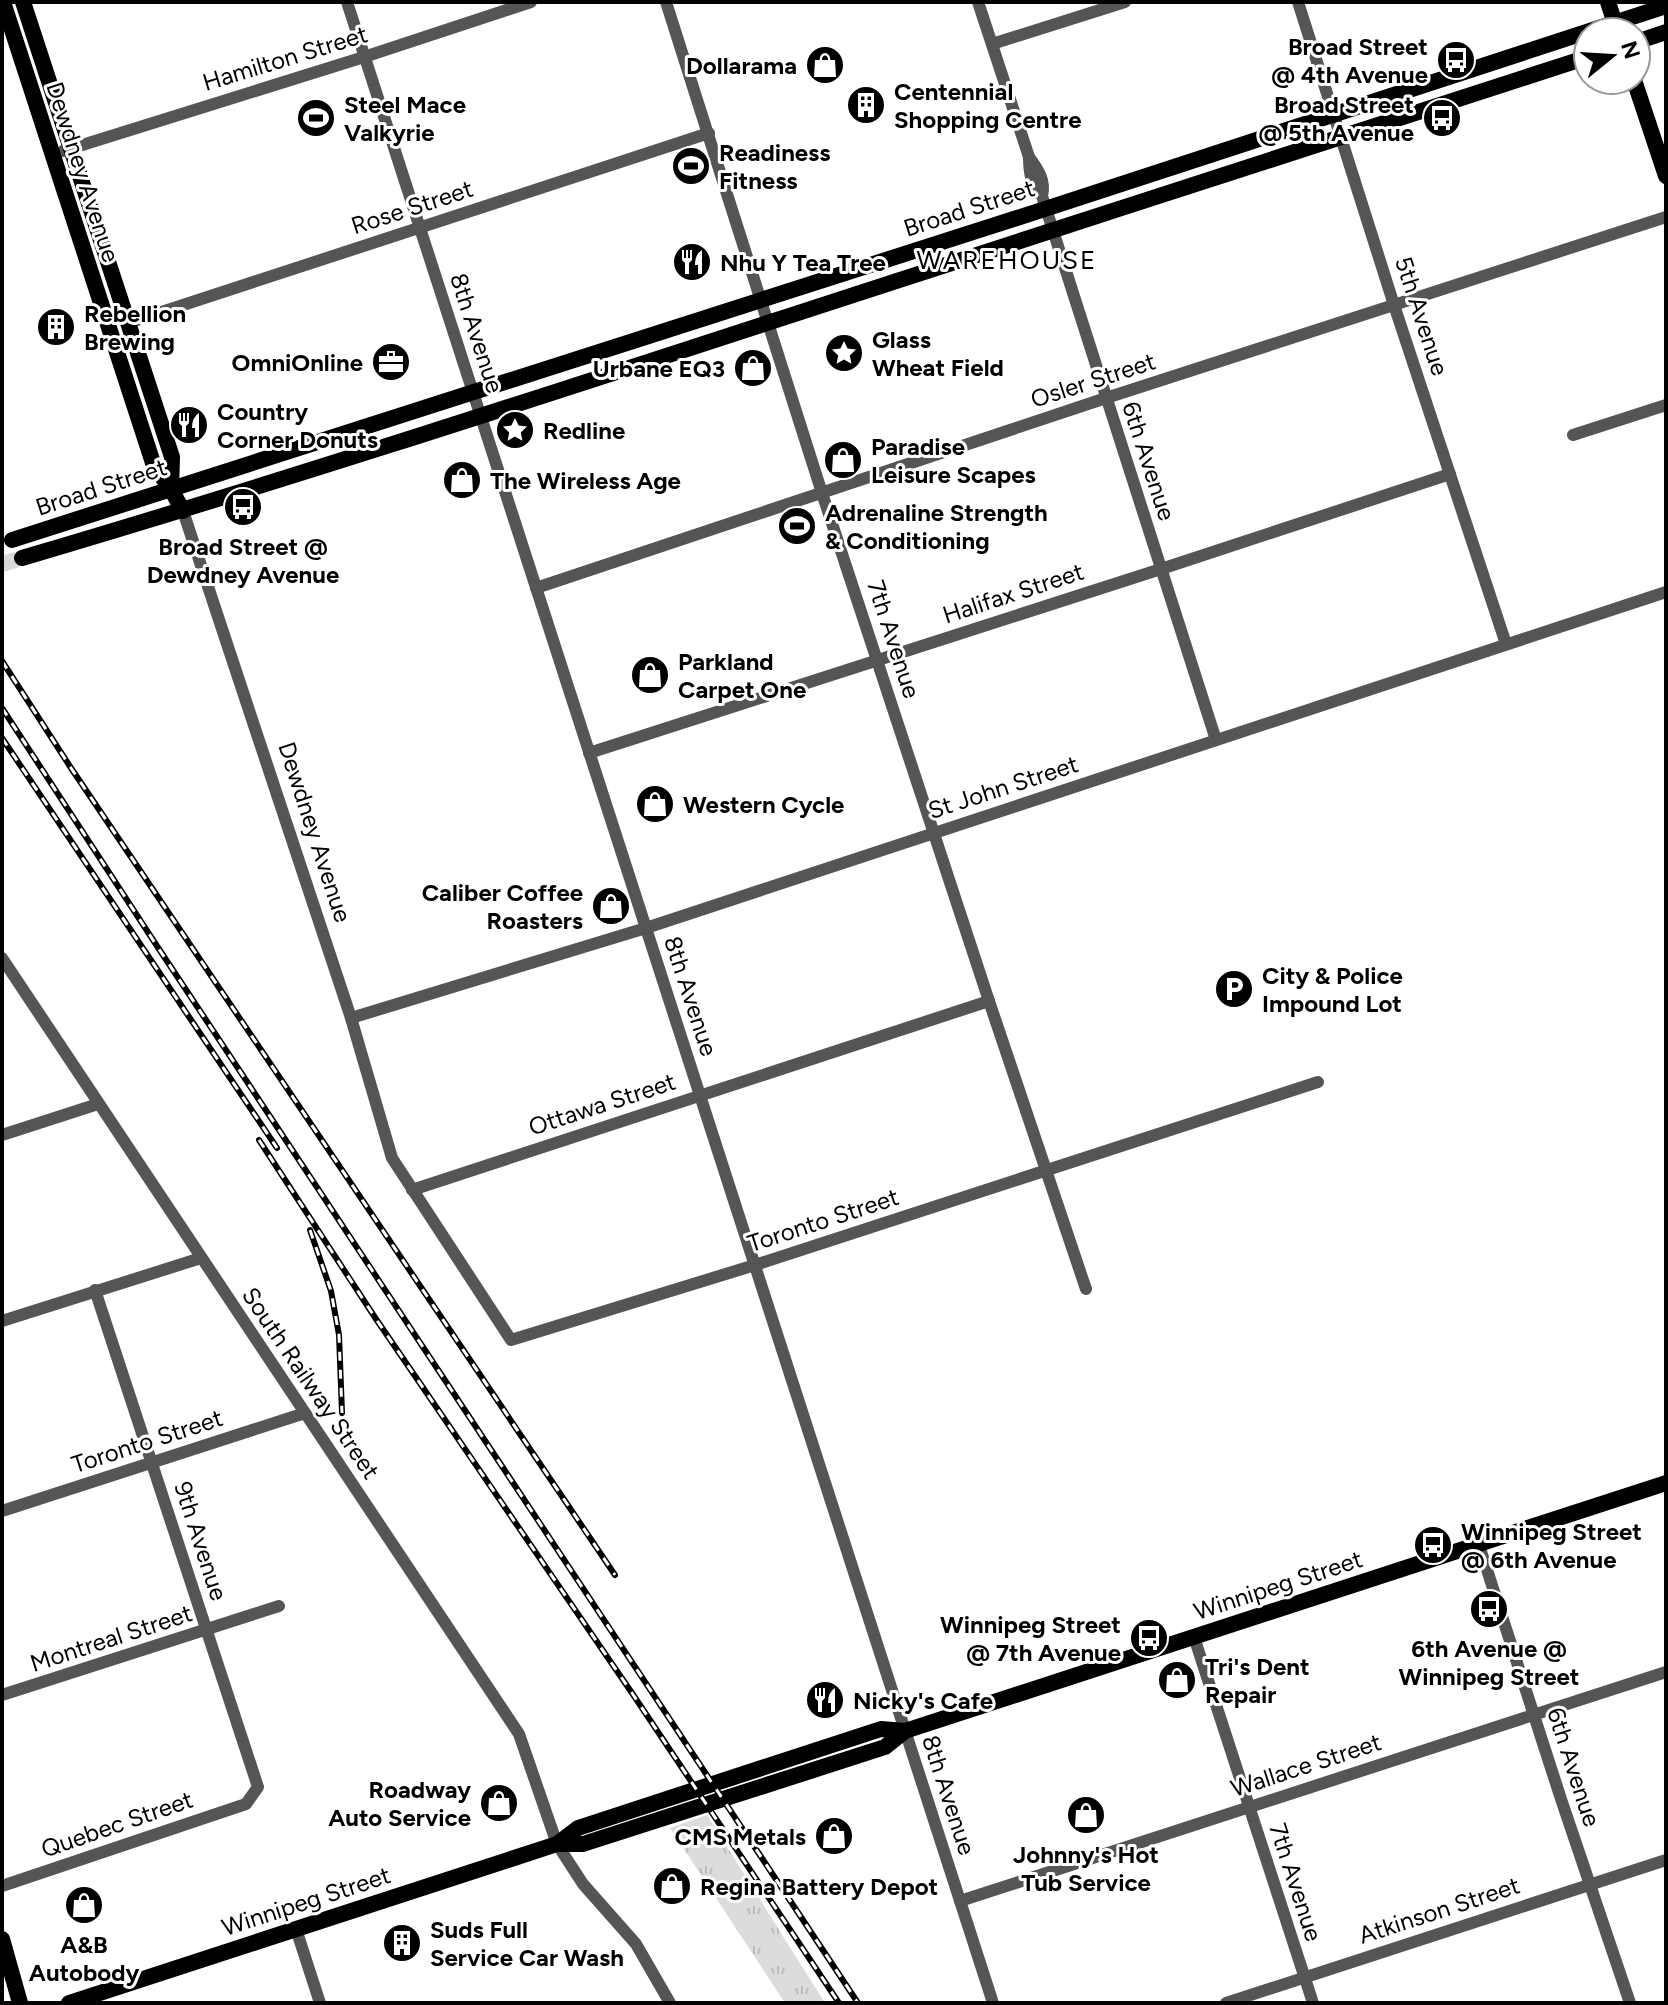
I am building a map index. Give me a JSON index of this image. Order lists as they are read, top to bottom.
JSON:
{
  "streets": {
    "main road": ["Dewdney Avenue", "Broad Street", "Winnipeg Street"],
    "street": [
      "Hamilton Street",
      "Rose Street",
      "5th Avenue",
      "8th Avenue",
      "Osler Street",
      "6th Avenue",
      "Halifax Street",
      "7th Avenue",
      "St John Street",
      "Ottawa Street",
      "Toronto Street",
      "South Railway Street",
      "9th Avenue",
      "Montreal Street",
      "Wallace Street",
      "Quebec Street",
      "Atkinson Street"
    ]
  },
  "crossings": [
    ["Hamilton Street", "Dewdney Avenue"],
    ["Hamilton Street", "8th Avenue"],
    ["Dewdney Avenue", "Rose Street"],
    ["Dewdney Avenue", "Broad Street"],
    ["Dewdney Avenue", "St John Street"],
    ["Dewdney Avenue", "Ottawa Street"],
    ["Dewdney Avenue", "Toronto Street"],
    ["Rose Street", "8th Avenue"],
    ["Rose Street", "7th Avenue"],
    ["Broad Street", "5th Avenue"],
    ["Broad Street", "8th Avenue"],
    ["Broad Street", "6th Avenue"],
    ["Broad Street", "7th Avenue"],
    ["5th Avenue", "Osler Street"],
    ["5th Avenue", "Halifax Street"],
    ["5th Avenue", "St John Street"],
    ["8th Avenue", "Osler Street"],
    ["8th Avenue", "Halifax Street"],
    ["8th Avenue", "St John Street"],
    ["8th Avenue", "Ottawa Street"],
    ["8th Avenue", "Toronto Street"],
    ["8th Avenue", "Winnipeg Street"],
    ["8th Avenue", "Wallace Street"],
    ["Osler Street", "6th Avenue"],
    ["Osler Street", "7th Avenue"],
    ["6th Avenue", "Halifax Street"],
    ["6th Avenue", "St John Street"],
    ["6th Avenue", "Winnipeg Street"],
    ["6th Avenue", "Wallace Street"],
    ["6th Avenue", "Atkinson Street"],
    ["Halifax Street", "7th Avenue"],
    ["7th Avenue", "St John Street"],
    ["7th Avenue", "Ottawa Street"],
    ["7th Avenue", "Toronto Street"],
    ["7th Avenue", "Winnipeg Street"],
    ["7th Avenue", "Wallace Street"],
    ["7th Avenue", "Atkinson Street"],
    ["Ottawa Street", "Toronto Street"],
    ["Toronto Street", "South Railway Street"],
    ["Toronto Street", "9th Avenue"],
    ["South Railway Street", "Winnipeg Street"],
    ["9th Avenue", "Montreal Street"],
    ["9th Avenue", "Quebec Street"]
  ],
  "districts": ["WAREHOUSE"],
  "places": {
    "bus stop": [
      "Broad Street @ 4th Avenue",
      "Broad Street @ 5th Avenue",
      "Broad Street @ Dewdney Avenue",
      "Winnipeg Street @ 6th Avenue",
      "6th Avenue @ Winnipeg Street",
      "Winnipeg Street @ 7th Avenue"
    ],
    "shop": [
      "Dollarama",
      "Urbane EQ3",
      "Paradise Leisure Scapes",
      "The Wireless Age",
      "Parkland Carpet One",
      "Western Cycle",
      "Caliber Coffee Roasters",
      "Tri's Dent Repair",
      "Roadway Auto Service",
      "Johnny's Hot Tub Service",
      "CMS Metals",
      "Regina Battery Depot",
      "A&B Autobody"
    ],
    "building": ["Centennial Shopping Centre", "Rebellion Brewing", "Suds Full Service Car Wash"],
    "sports": ["Steel Mace Valkyrie", "Readiness Fitness", "Adrenaline Strength & Conditioning"],
    "restaurant": ["Nhu Y Tea Tree", "Country Corner Donuts", "Nicky's Cafe"],
    "place": ["Glass Wheat Field", "Redline"],
    "office": ["OmniOnline"],
    "parking": ["City & Police Impound Lot"]
  },
  "north": "right"
}
